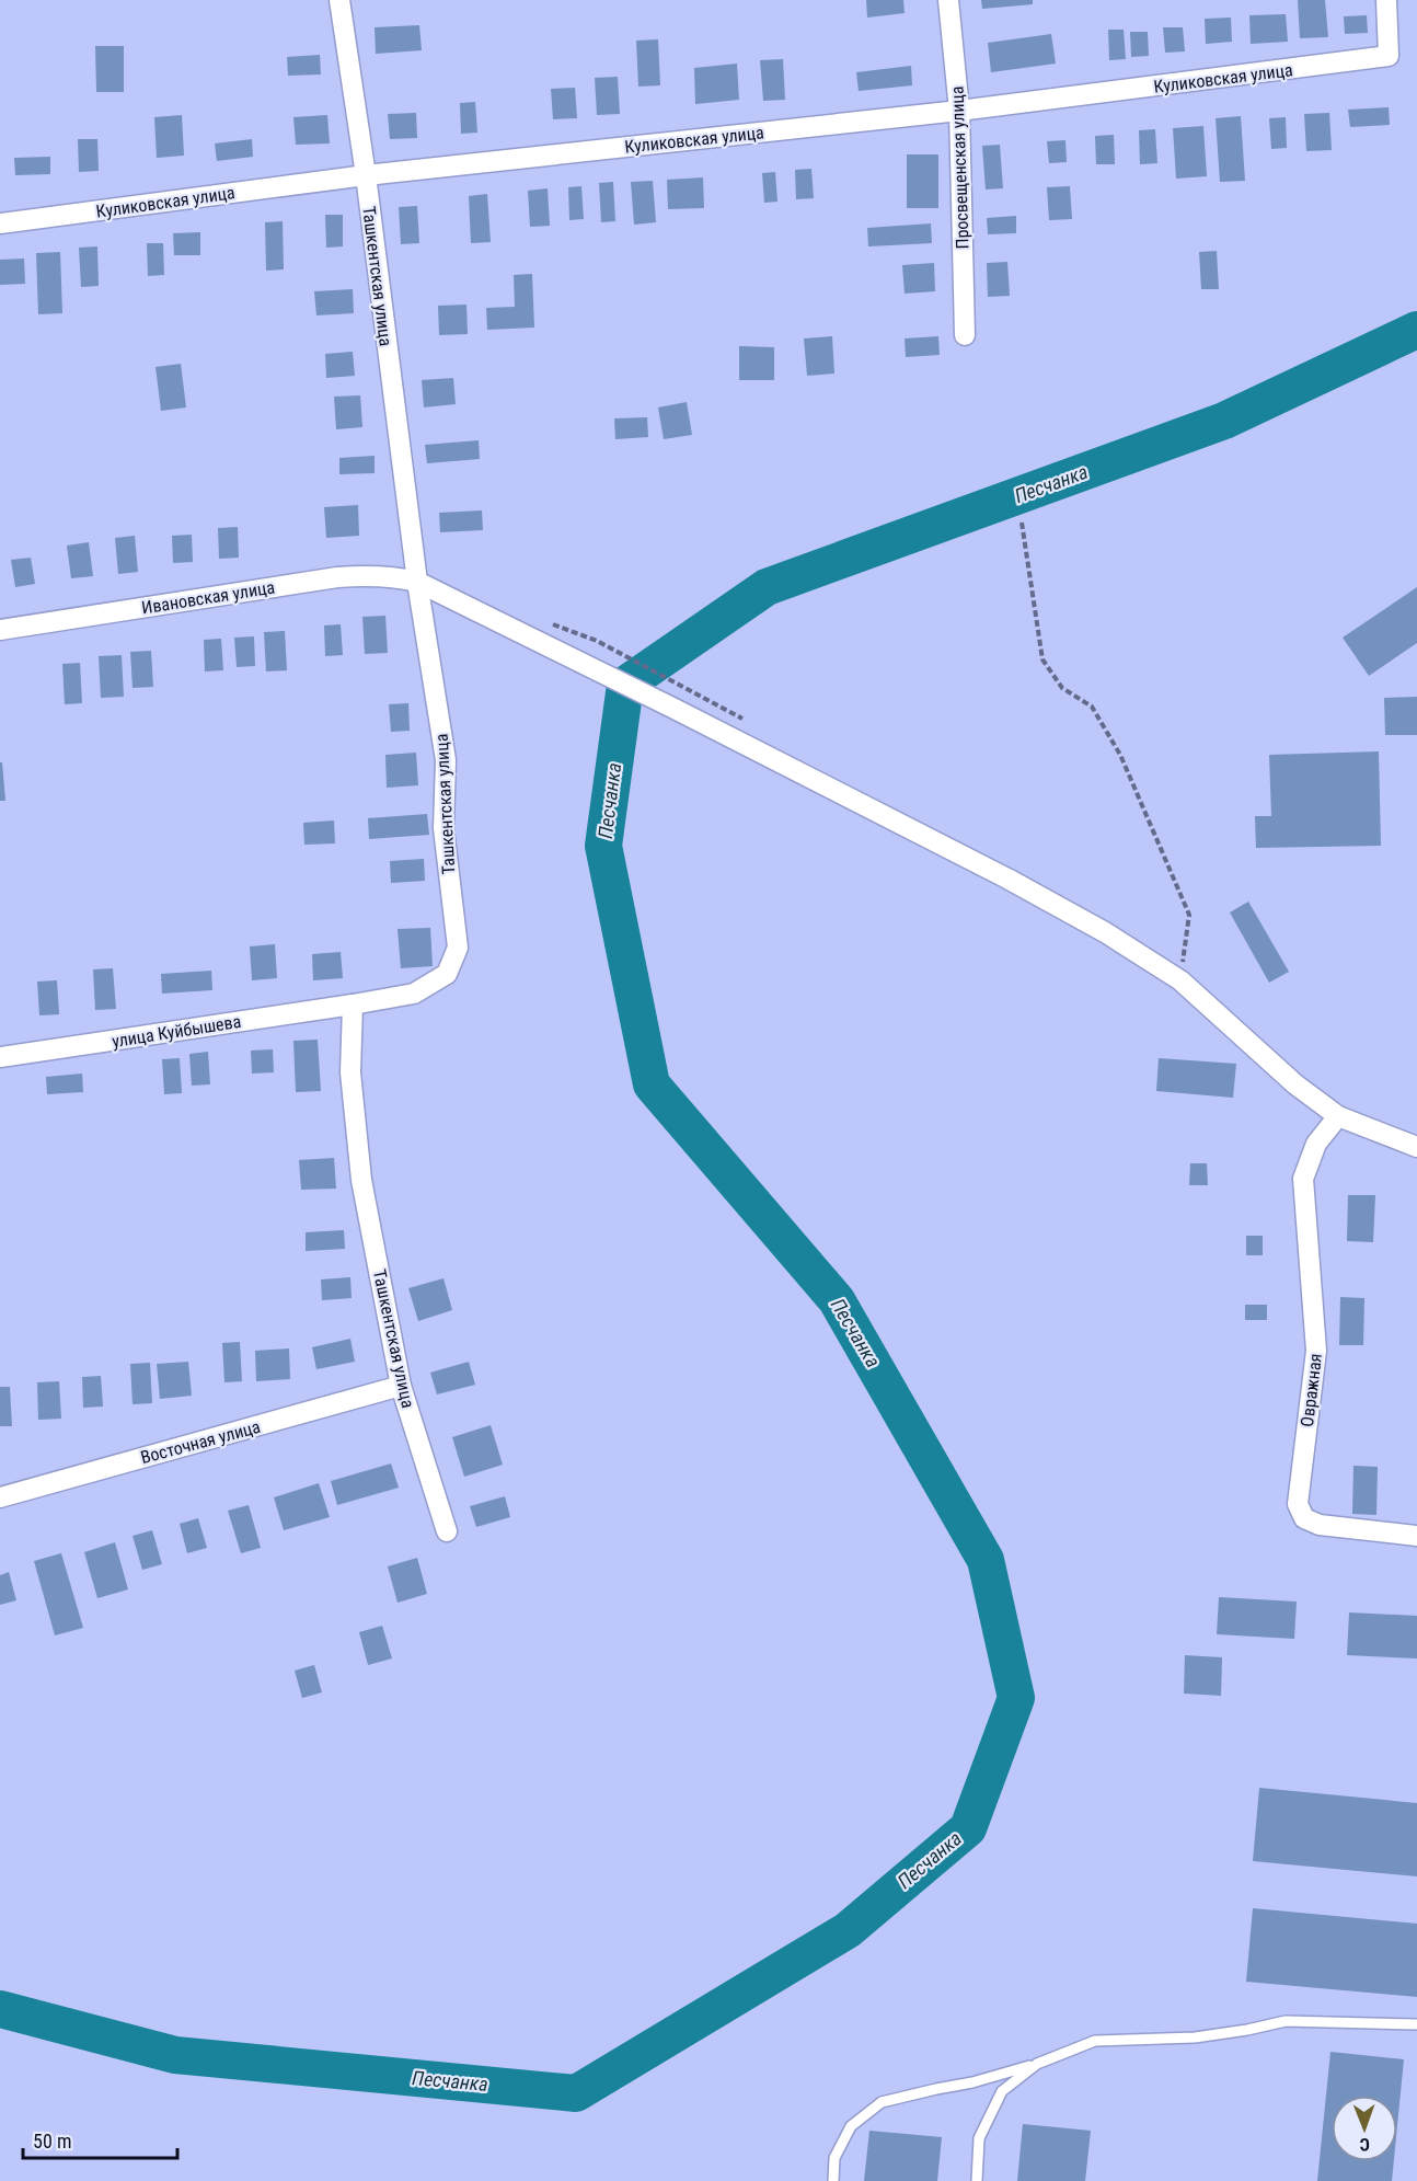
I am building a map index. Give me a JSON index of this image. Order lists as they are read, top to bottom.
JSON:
{
  "streets": {
    "street": [
      "Куликовская улица",
      "Просвещенская улица",
      "Ташкентская улица",
      "Ивановская улица",
      "улица Куйбышева",
      "Овражная",
      "Восточная улица"
    ]
  },
  "crossings": [
    ["Куликовская улица", "Просвещенская улица"],
    ["Куликовская улица", "Ташкентская улица"],
    ["Ташкентская улица", "Ивановская улица"],
    ["Ташкентская улица", "улица Куйбышева"],
    ["Ташкентская улица", "Восточная улица"],
    ["Ивановская улица", "Овражная"]
  ],
  "water": ["Песчанка"],
  "scale_bar": "50 m",
  "north": "bottom"
}
